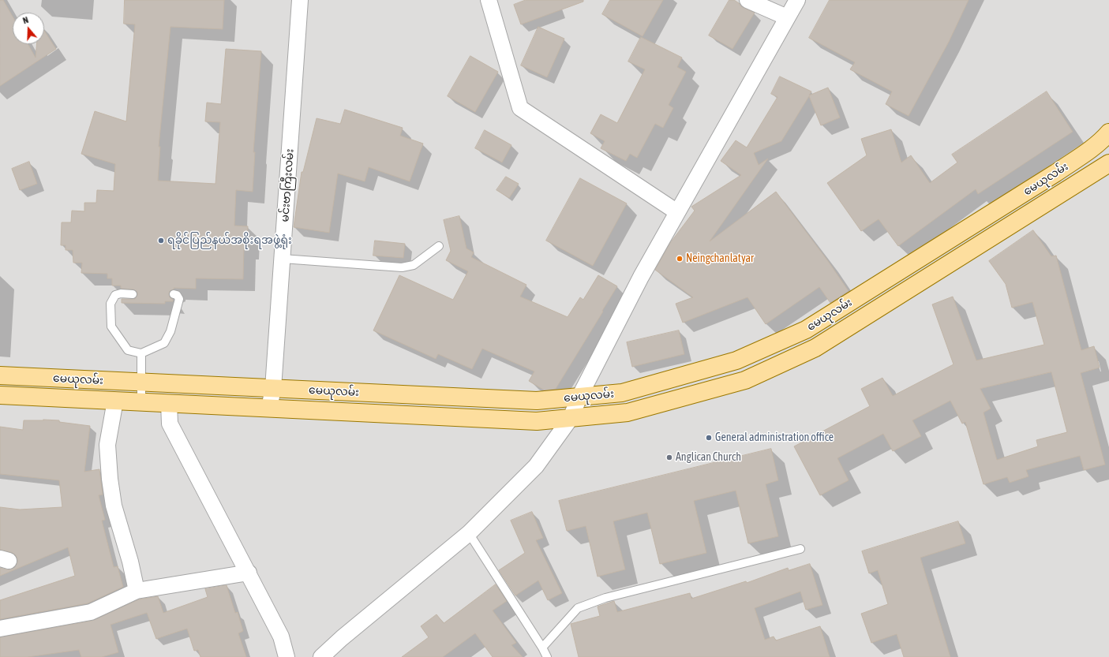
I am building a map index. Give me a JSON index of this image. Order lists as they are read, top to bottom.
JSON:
{
  "streets": {
    "main road": ["မေယုလမ်း"],
    "street": ["မင်းဗာကြီးလမ်း"]
  },
  "crossings": [
    ["မေယုလမ်း", "မင်းဗာကြီးလမ်း"]
  ],
  "places": [
    "ရခိုင်ပြည်နယ်အစိုးရအဖွဲ့ရုံး",
    "Neingchanlatyar",
    "General administration office",
    "Anglican Church"
  ],
  "north": "top"
}
